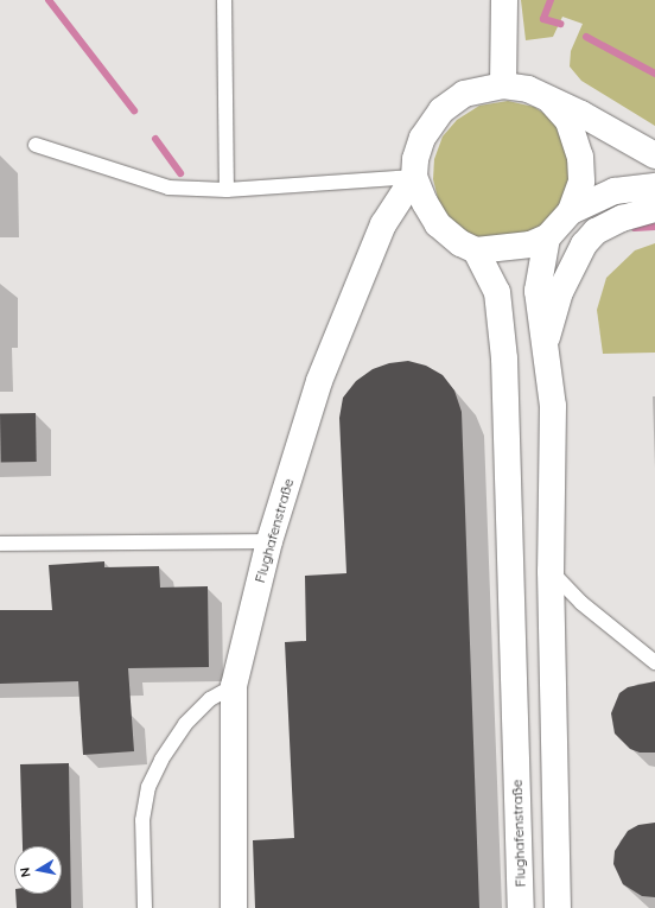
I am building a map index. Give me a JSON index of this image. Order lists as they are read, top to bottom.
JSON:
{
  "streets": {
    "street": ["Flughafenstraße"]
  },
  "north": "left"
}
